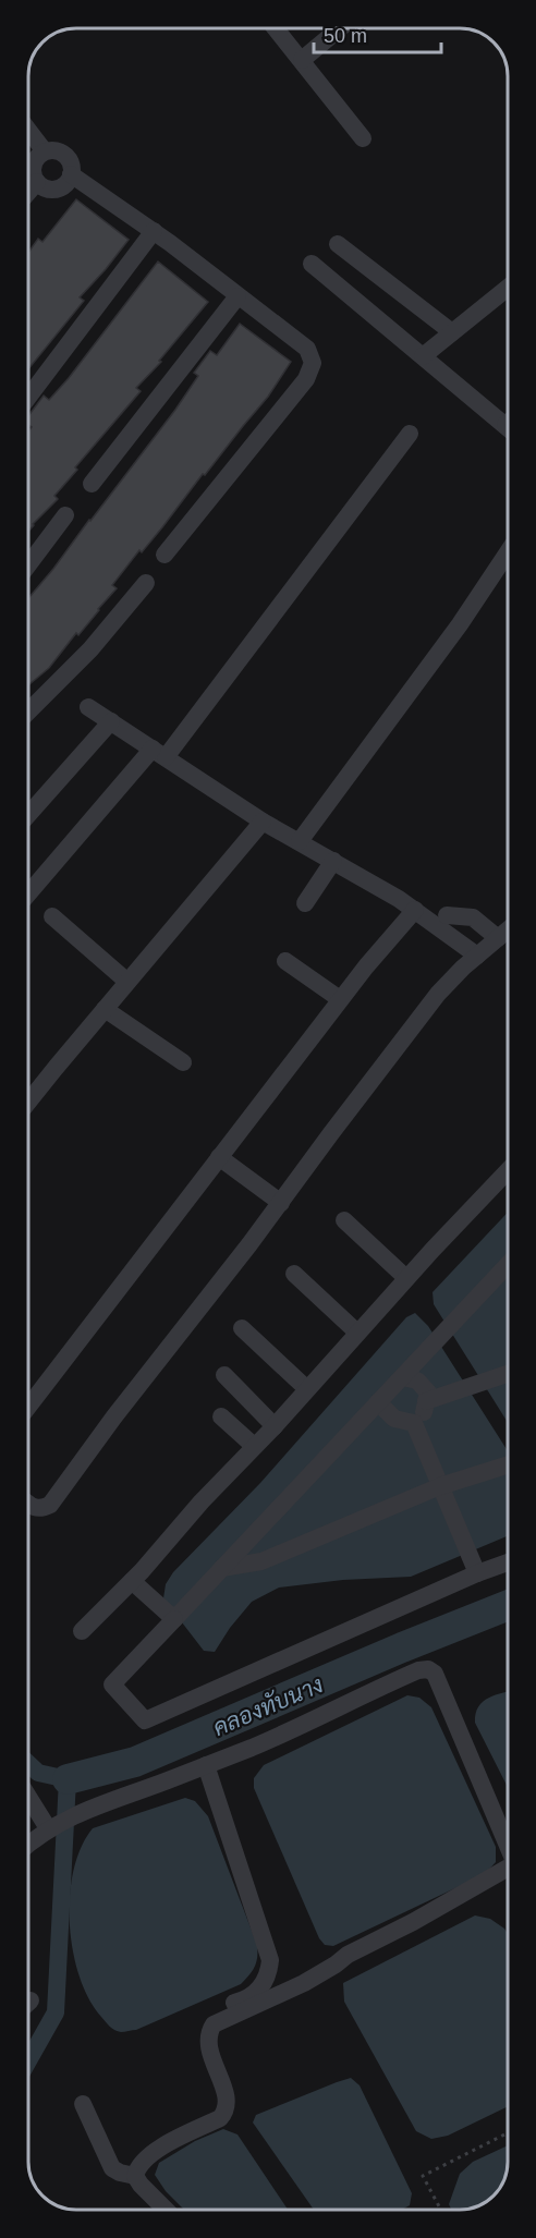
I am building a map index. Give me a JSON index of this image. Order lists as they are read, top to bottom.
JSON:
{
  "water": ["คลองทับนาง"],
  "scale_bar": "50 m"
}
